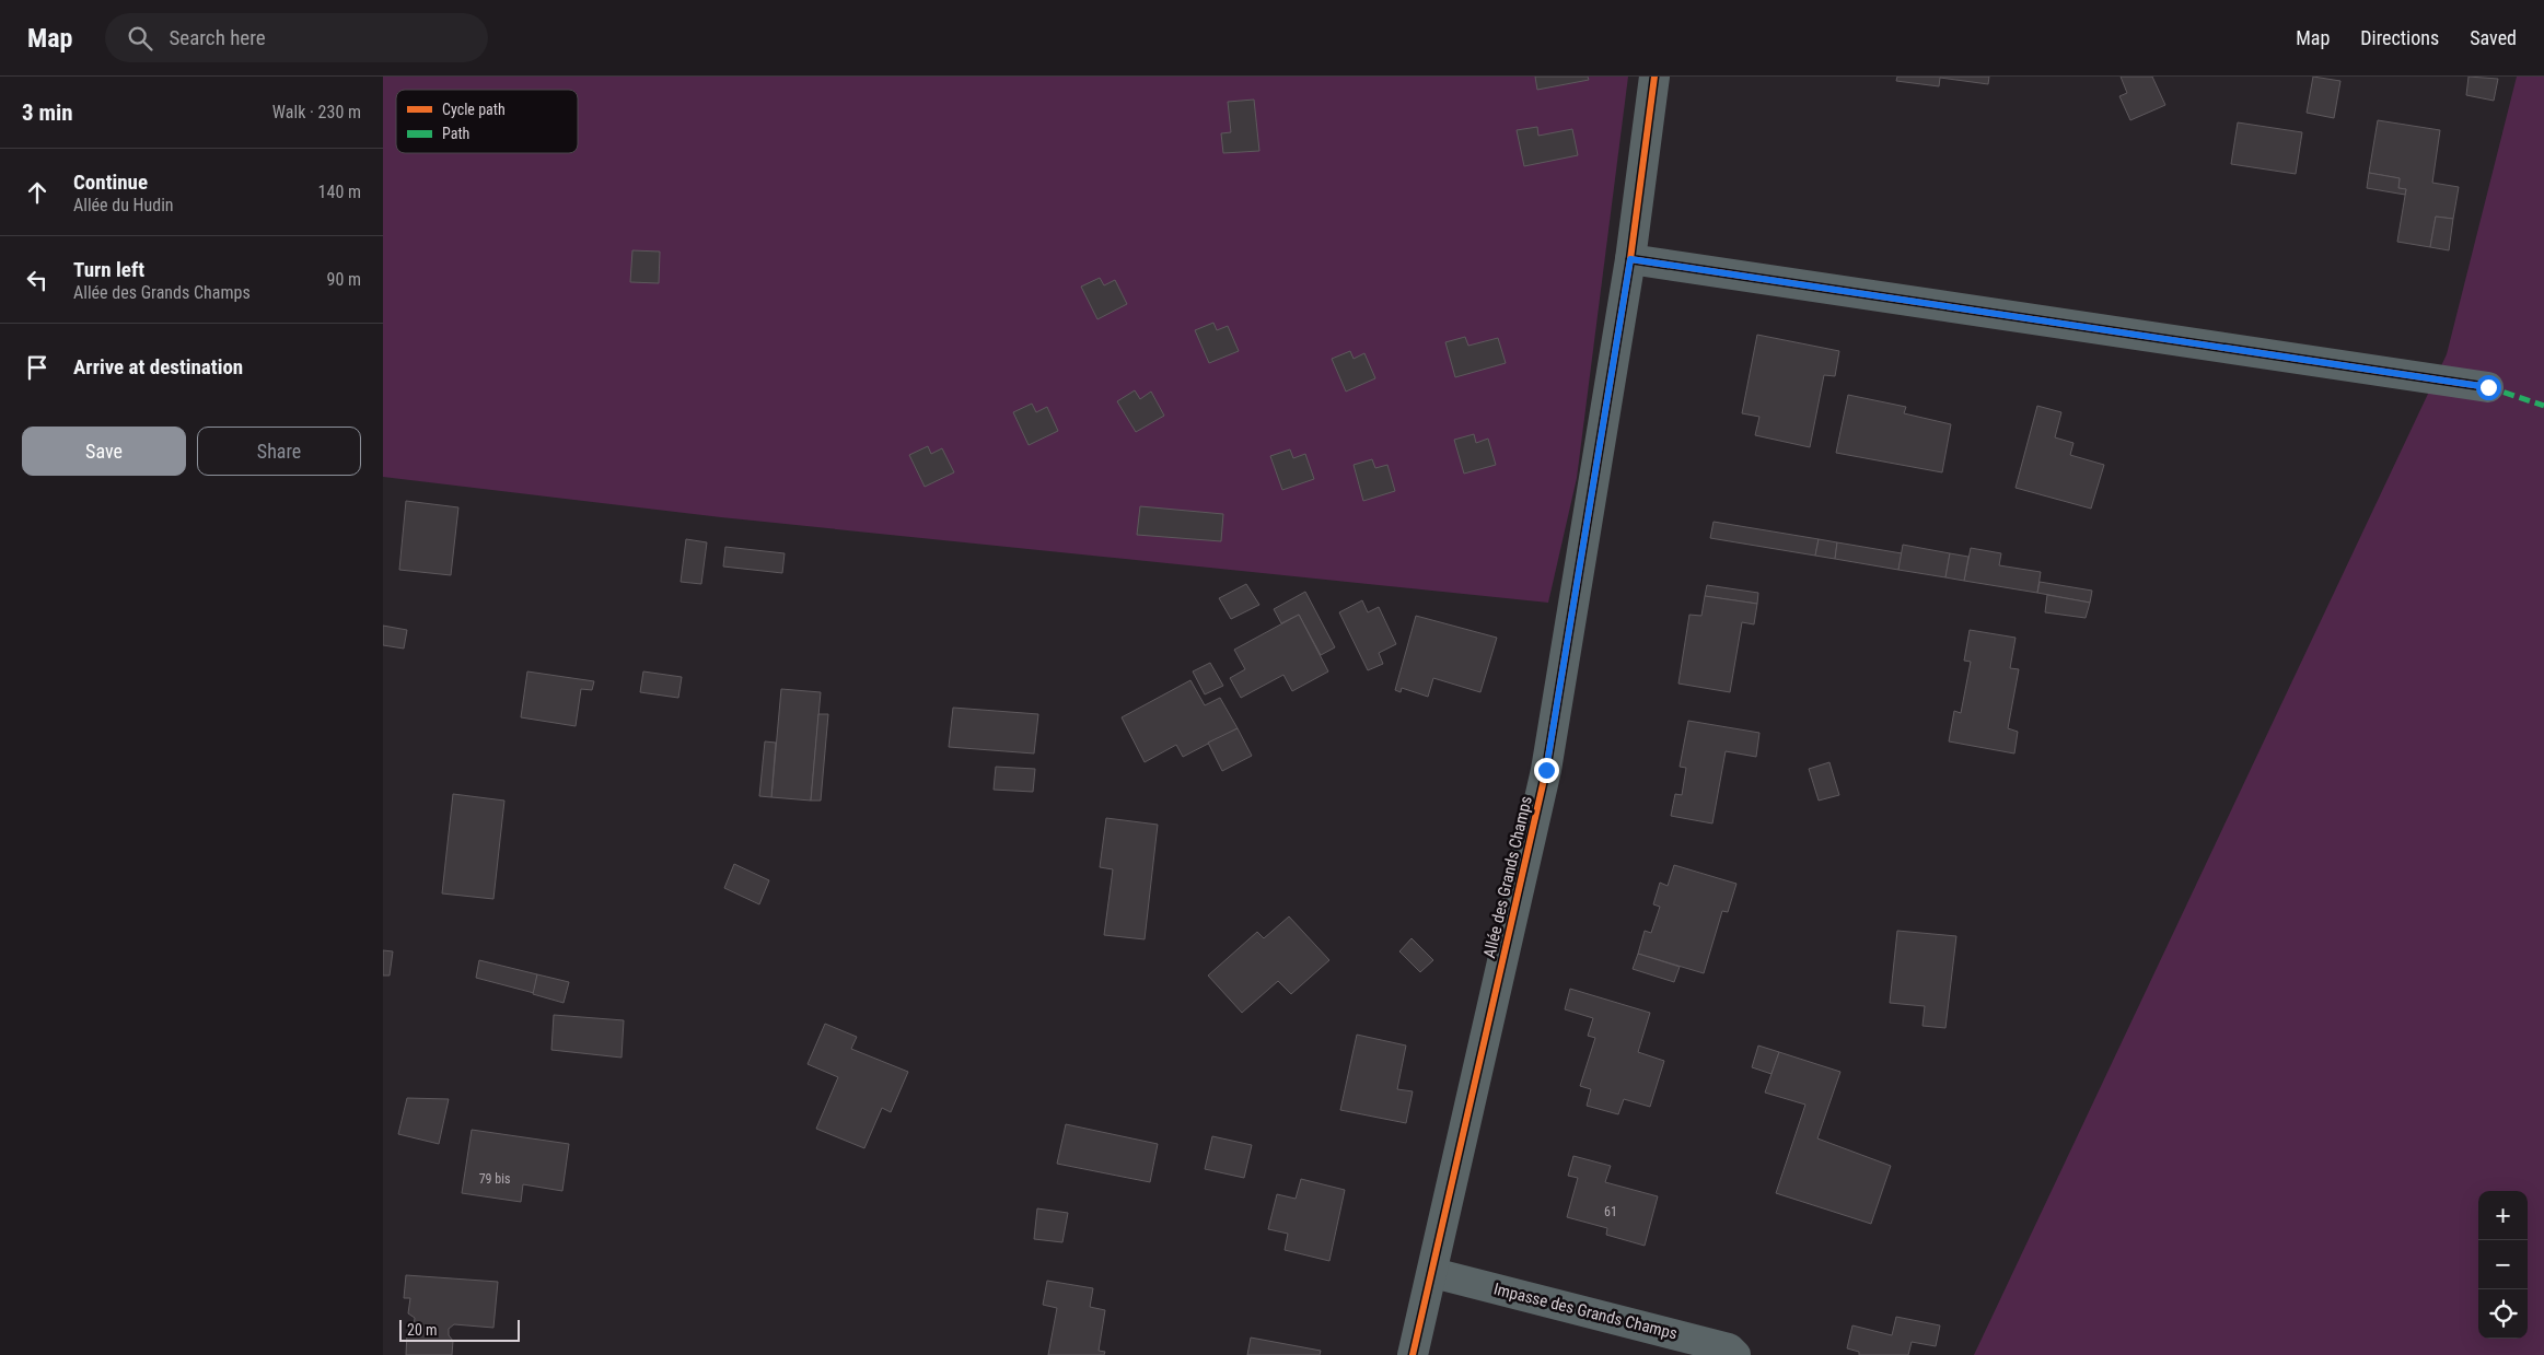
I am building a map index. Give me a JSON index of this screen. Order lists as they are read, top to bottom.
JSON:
{
  "streets": {
    "street": ["Allée des Grands Champs", "Impasse des Grands Champs"]
  },
  "crossings": [
    ["Allée des Grands Champs", "Impasse des Grands Champs"]
  ],
  "house_numbers": ["79 bis", "61"],
  "legend": ["Cycle path", "Path"],
  "scale_bar": "20 m",
  "page": {
    "header": "Map",
    "search": "Search here",
    "nav": ["Map", "Directions", "Saved"],
    "heading": ["3 min", "Walk · 230 m"],
    "list": [
      ["Continue", "Allée du Hudin", "140 m"],
      ["Turn left", "Allée des Grands Champs", "90 m"],
      "Arrive at destination"
    ],
    "buttons": ["Save", "Share"],
    "map_buttons": ["+", "−"],
    "scale": "20 m"
  }
}
